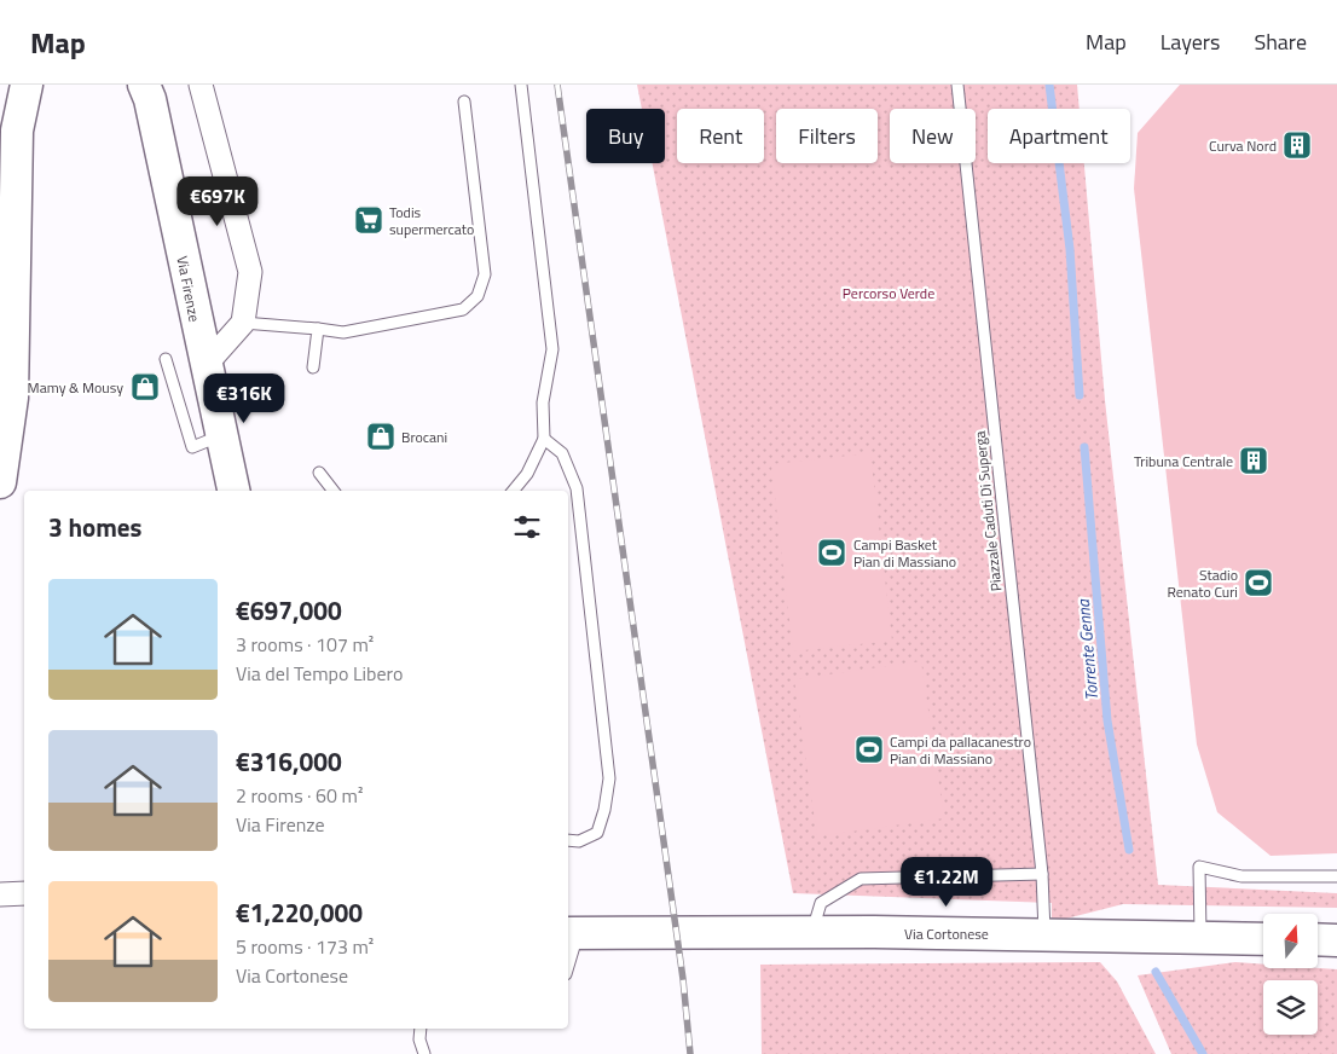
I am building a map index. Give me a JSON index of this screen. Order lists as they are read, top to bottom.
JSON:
{
  "streets": {
    "main road": ["Via Firenze", "Via Cortonese"],
    "lane": ["Piazzale Caduti Di Superga"]
  },
  "crossings": [
    ["Piazzale Caduti Di Superga", "Via Cortonese"]
  ],
  "water": ["Torrente Genna"],
  "parks": ["Percorso Verde"],
  "places": {
    "building": ["Curva Nord", "Tribuna Centrale"],
    "supermarket": ["Todis supermercato"],
    "shop": ["Mamy & Mousy", "Brocani"],
    "sports": ["Campi Basket Pian di Massiano", "Stadio Renato Curi", "Campi da pallacanestro Pian di Massiano"]
  },
  "north": "top",
  "page": {
    "header": "Map",
    "nav": ["Map", "Layers", "Share"],
    "chip": [
      "Buy",
      "Rent",
      "Filters",
      "New",
      "Apartment"
    ],
    "price": ["€697K", "€316K", "€1.22M"],
    "heading": "3 homes",
    "list": [
      {
        "name": "€697,000",
        "note": "3 rooms · 107 m² · Via del Tempo Libero"
      },
      {
        "name": "€316,000",
        "note": "2 rooms · 60 m² · Via Firenze"
      },
      {
        "name": "€1,220,000",
        "note": "5 rooms · 173 m² · Via Cortonese"
      }
    ]
  }
}
